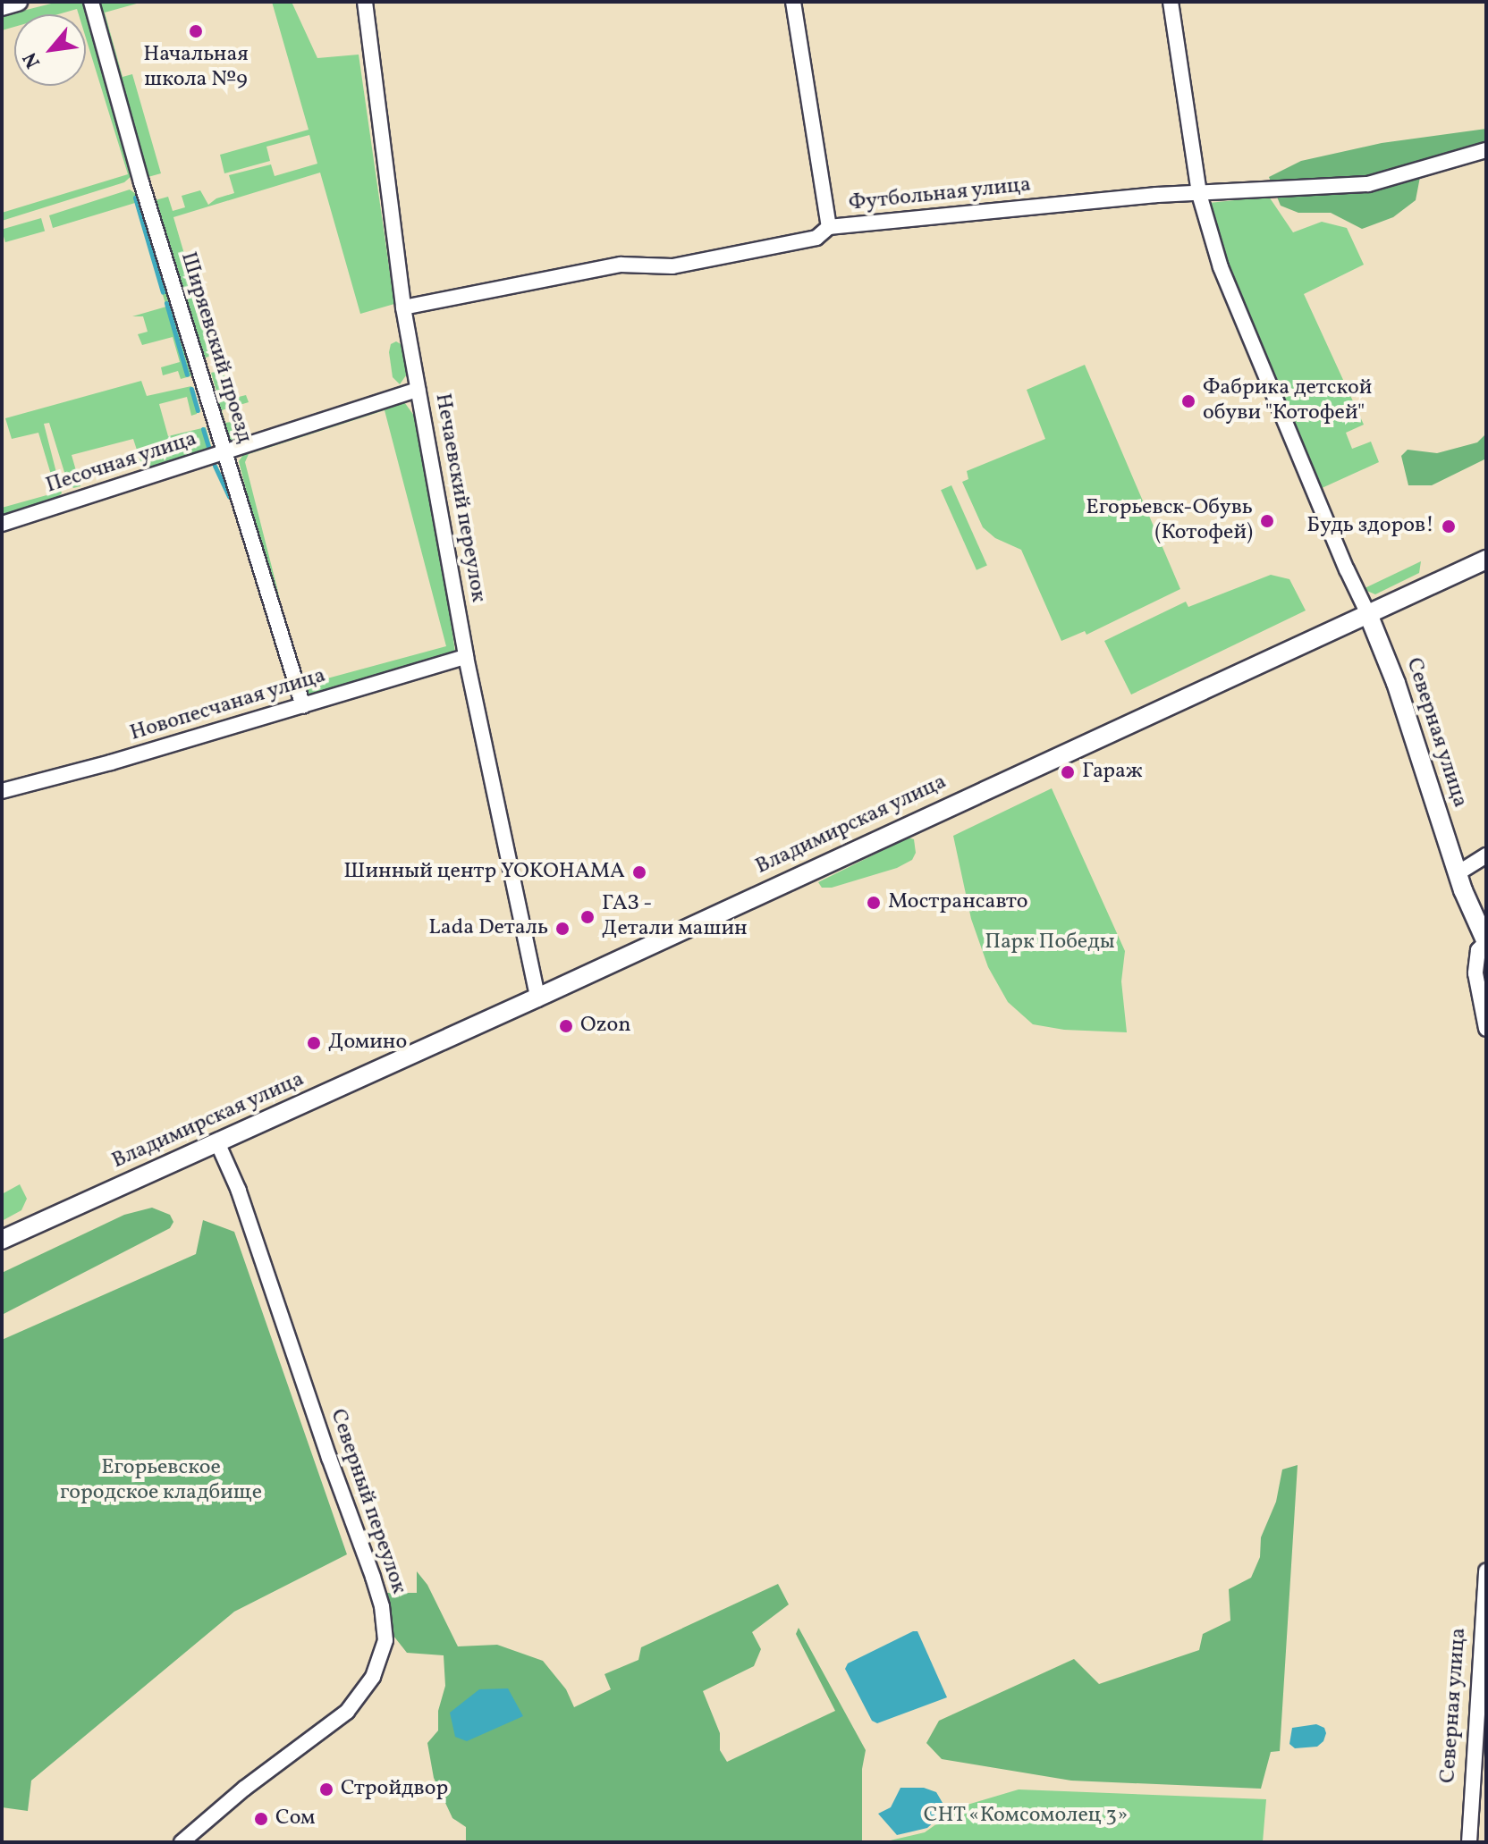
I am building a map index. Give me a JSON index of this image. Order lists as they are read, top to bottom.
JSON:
{
  "streets": {
    "street": [
      "Футбольная улица",
      "Ширяевский проезд",
      "Песочная улица",
      "Нечаевский переулок",
      "Новопесчаная улица",
      "Северная улица",
      "Владимирская улица",
      "Северный переулок"
    ]
  },
  "crossings": [
    ["Футбольная улица", "Нечаевский переулок"],
    ["Ширяевский проезд", "Песочная улица"],
    ["Ширяевский проезд", "Новопесчаная улица"],
    ["Песочная улица", "Нечаевский переулок"],
    ["Нечаевский переулок", "Новопесчаная улица"],
    ["Нечаевский переулок", "Владимирская улица"],
    ["Северная улица", "Владимирская улица"],
    ["Владимирская улица", "Северный переулок"]
  ],
  "parks": ["Парк Победы", "Егорьевское городское кладбище", "СНТ «Комсомолец 3»"],
  "places": [
    "Начальная школа №9",
    "Фабрика детской обуви \"Котофей\"",
    "Егорьевск-Обувь (Котофей)",
    "Будь здоров!",
    "Гараж",
    "Шинный центр YOKOHAMA",
    "Мострансавто",
    "ГАЗ - Детали машин",
    "Lada Dеталь",
    "Ozon",
    "Домино",
    "Стройдвор",
    "Сом"
  ],
  "north": "bottom left"
}
